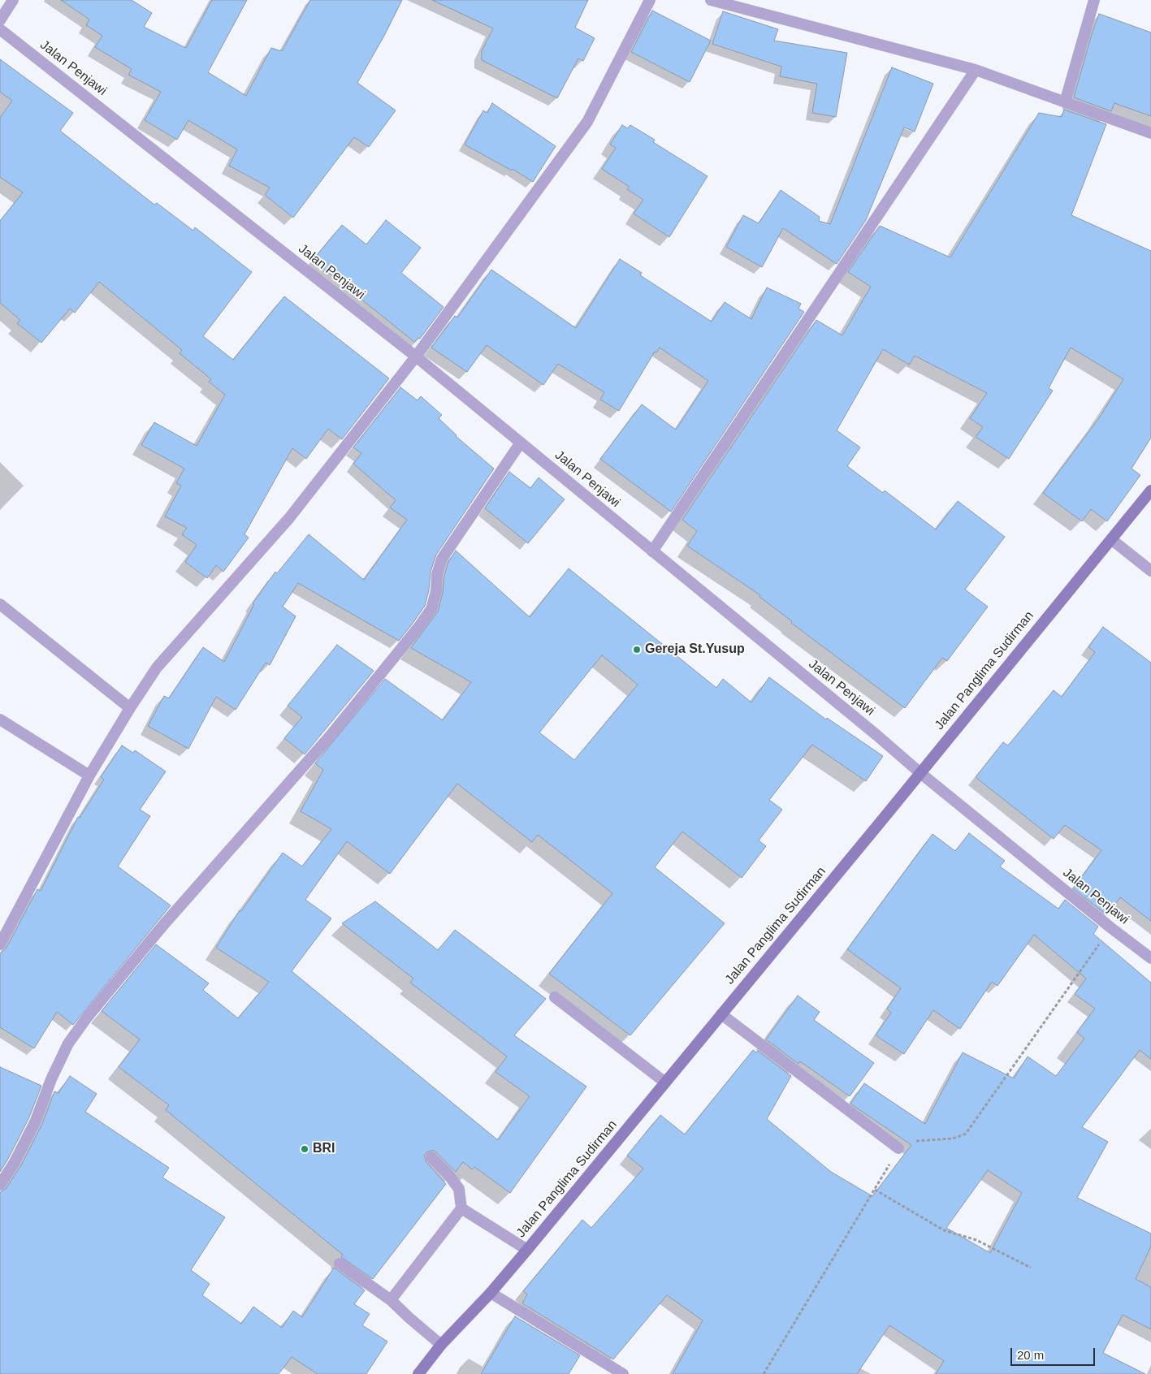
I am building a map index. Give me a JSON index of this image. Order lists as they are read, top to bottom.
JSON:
{
  "streets": {
    "main road": ["Jalan Panglima Sudirman"],
    "street": ["Jalan Penjawi"]
  },
  "crossings": [
    ["Jalan Penjawi", "Jalan Panglima Sudirman"]
  ],
  "places": ["Gereja St.Yusup", "BRI"],
  "scale_bar": "20 m"
}
